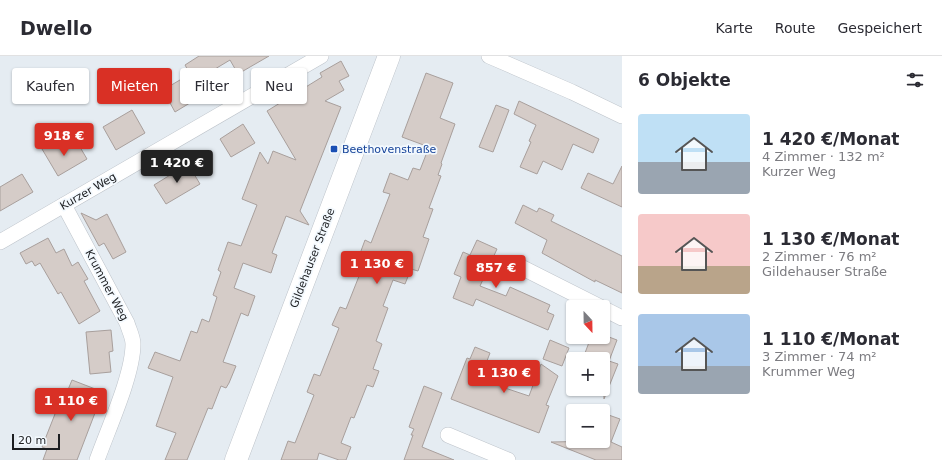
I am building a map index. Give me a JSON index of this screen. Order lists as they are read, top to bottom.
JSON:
{
  "streets": {
    "main road": ["Gildehauser Straße"],
    "street": ["Kurzer Weg", "Krummer Weg"]
  },
  "crossings": [
    ["Kurzer Weg", "Krummer Weg"]
  ],
  "places": {
    "transit": ["Beethovenstraße"]
  },
  "scale_bar": "20 m",
  "north": "bottom",
  "page": {
    "header": "Dwello",
    "nav": ["Karte", "Route", "Gespeichert"],
    "heading": "6 Objekte",
    "chip": [
      "Kaufen",
      "Mieten",
      "Filter",
      "Neu"
    ],
    "list": [
      {
        "name": "1 420 €/Monat",
        "note": "4 Zimmer · 132 m² · Kurzer Weg"
      },
      {
        "name": "1 130 €/Monat",
        "note": "2 Zimmer · 76 m² · Gildehauser Straße"
      },
      {
        "name": "1 110 €/Monat",
        "note": "3 Zimmer · 74 m² · Krummer Weg"
      }
    ],
    "price": [
      "918 €",
      "1 420 €",
      "1 130 €",
      "857 €",
      "1 130 €",
      "1 110 €"
    ],
    "map_buttons": ["+", "−"],
    "scale": "20 m"
  }
}
